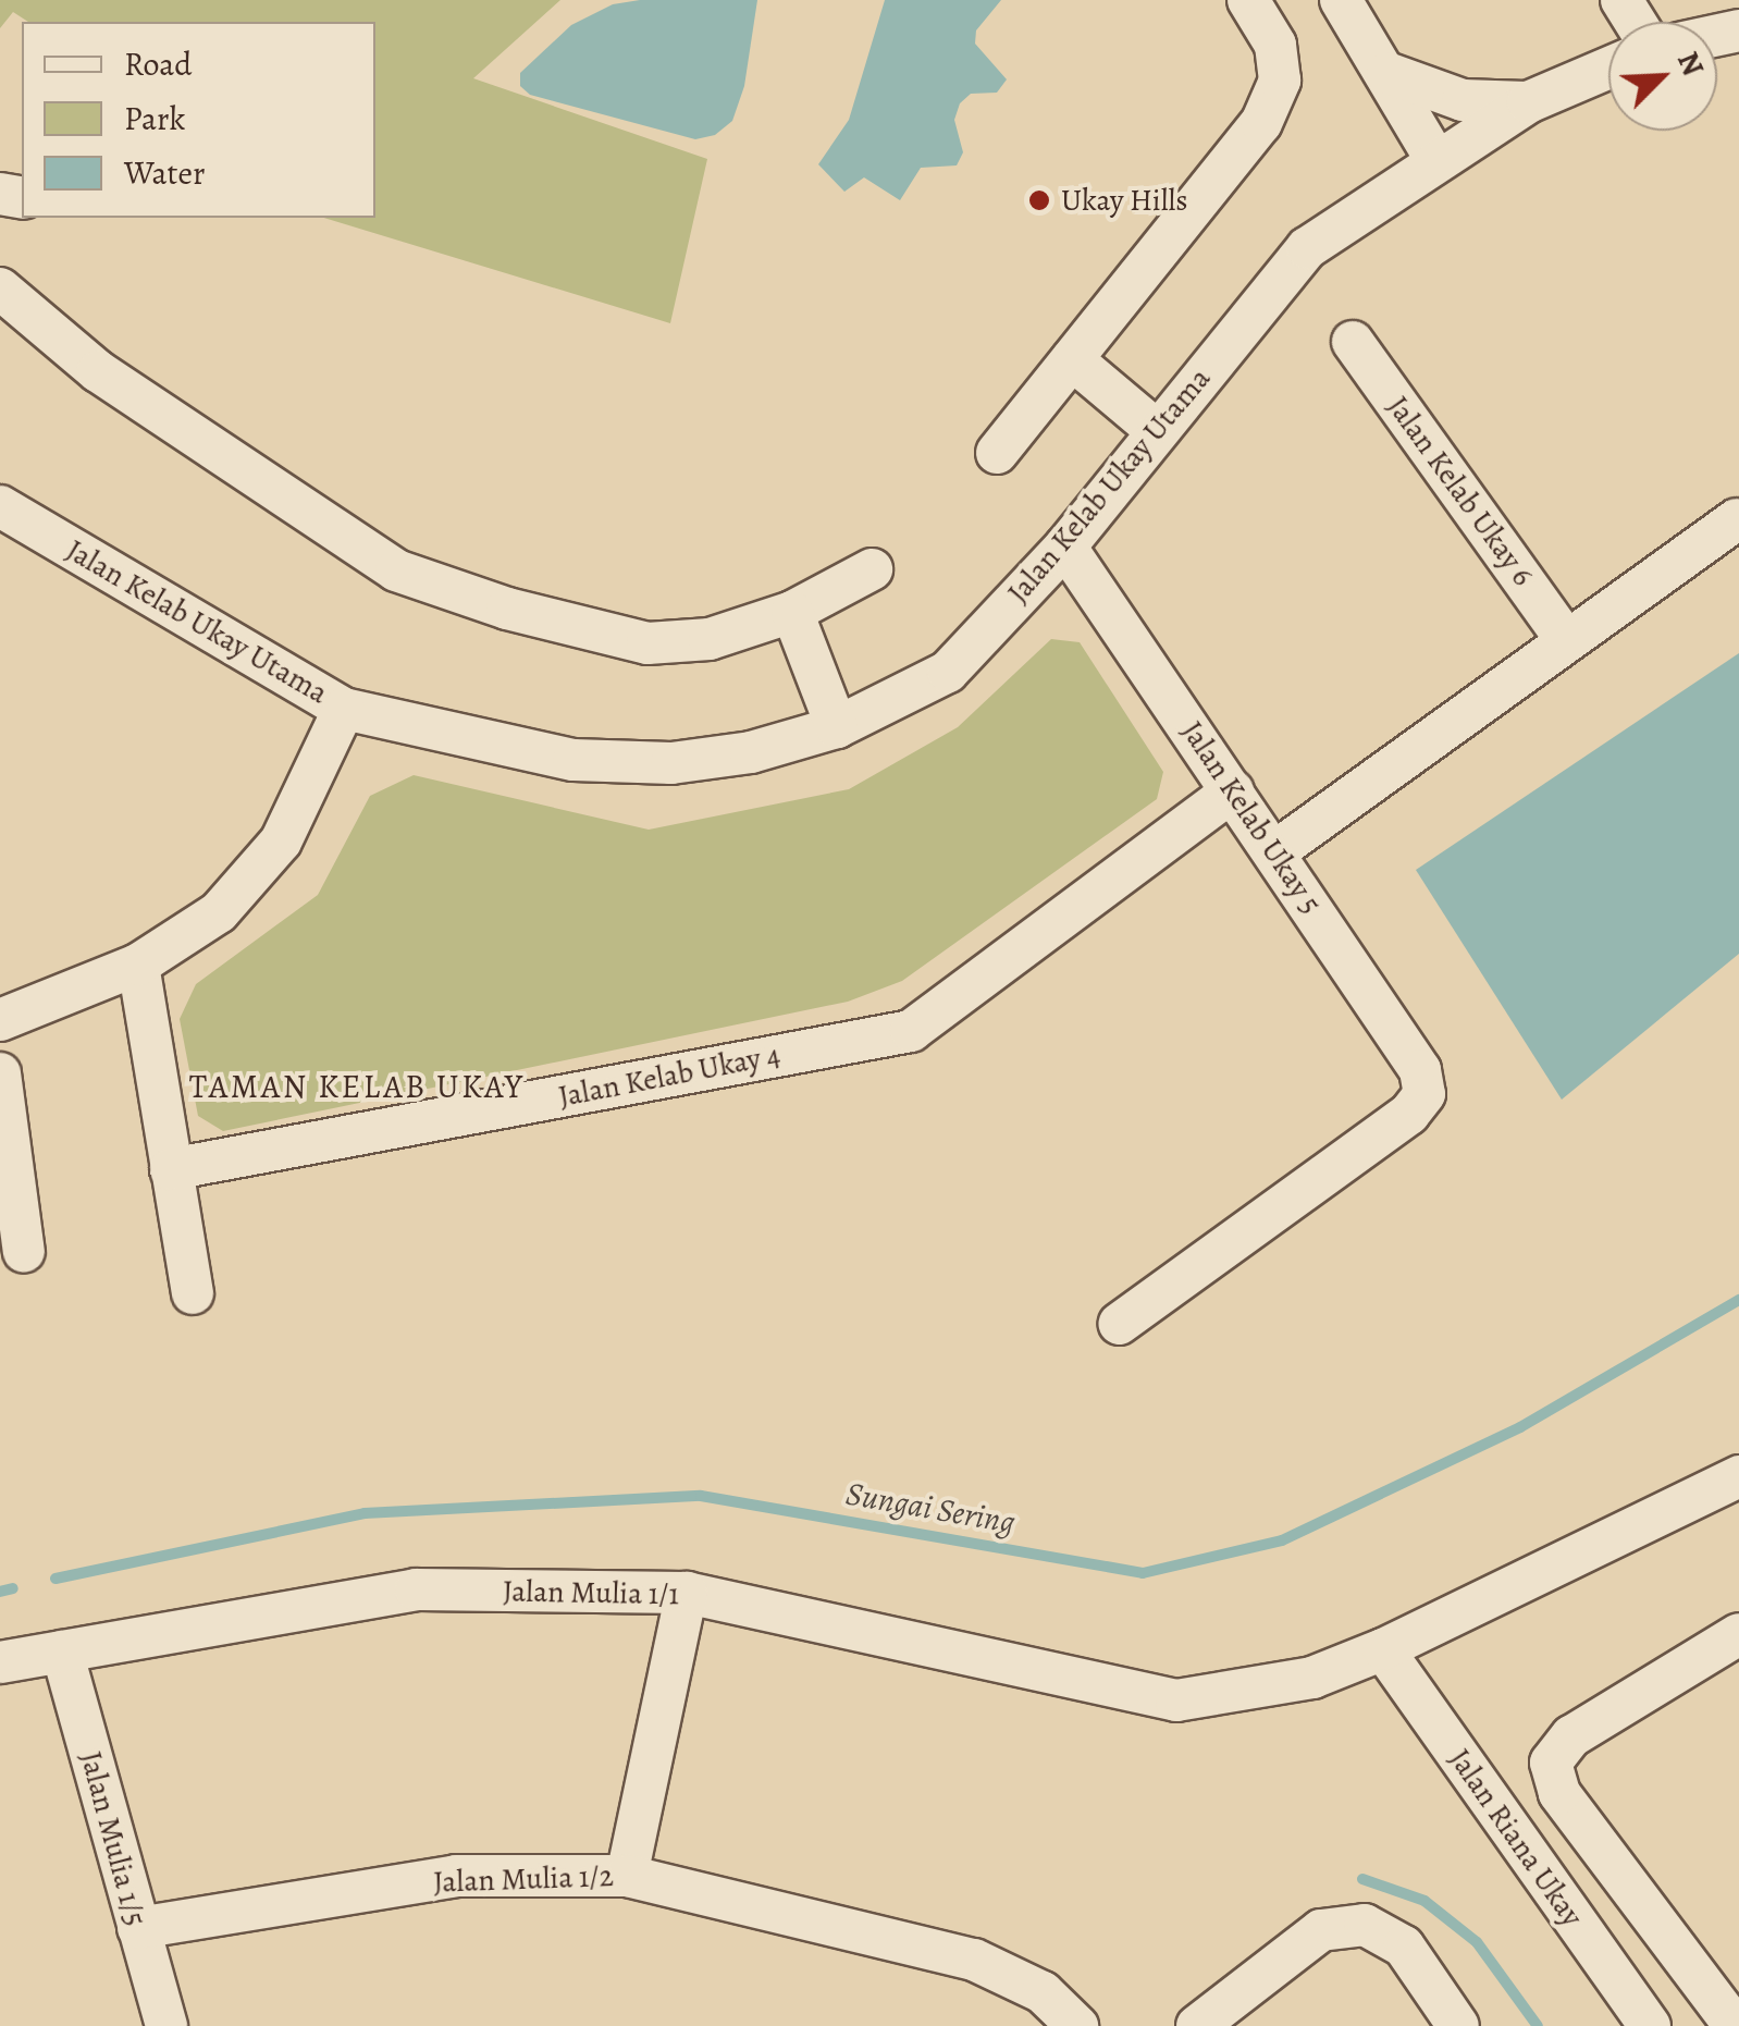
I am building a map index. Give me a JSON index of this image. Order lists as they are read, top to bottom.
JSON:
{
  "streets": {
    "street": [
      "Jalan Kelab Ukay Utama",
      "Jalan Kelab Ukay 6",
      "Jalan Kelab Ukay 5",
      "Jalan Kelab Ukay 4",
      "Jalan Mulia 1/1",
      "Jalan Riana Ukay",
      "Jalan Mulia 1/5",
      "Jalan Mulia 1/2"
    ]
  },
  "crossings": [
    ["Jalan Kelab Ukay Utama", "Jalan Kelab Ukay 5"],
    ["Jalan Kelab Ukay 5", "Jalan Kelab Ukay 4"],
    ["Jalan Mulia 1/1", "Jalan Riana Ukay"],
    ["Jalan Mulia 1/1", "Jalan Mulia 1/5"],
    ["Jalan Mulia 1/5", "Jalan Mulia 1/2"]
  ],
  "districts": ["TAMAN KELAB UKAY"],
  "water": ["Sungai Sering"],
  "places": ["Ukay Hills"],
  "legend": ["Road", "Park", "Water"],
  "north": "top right"
}
